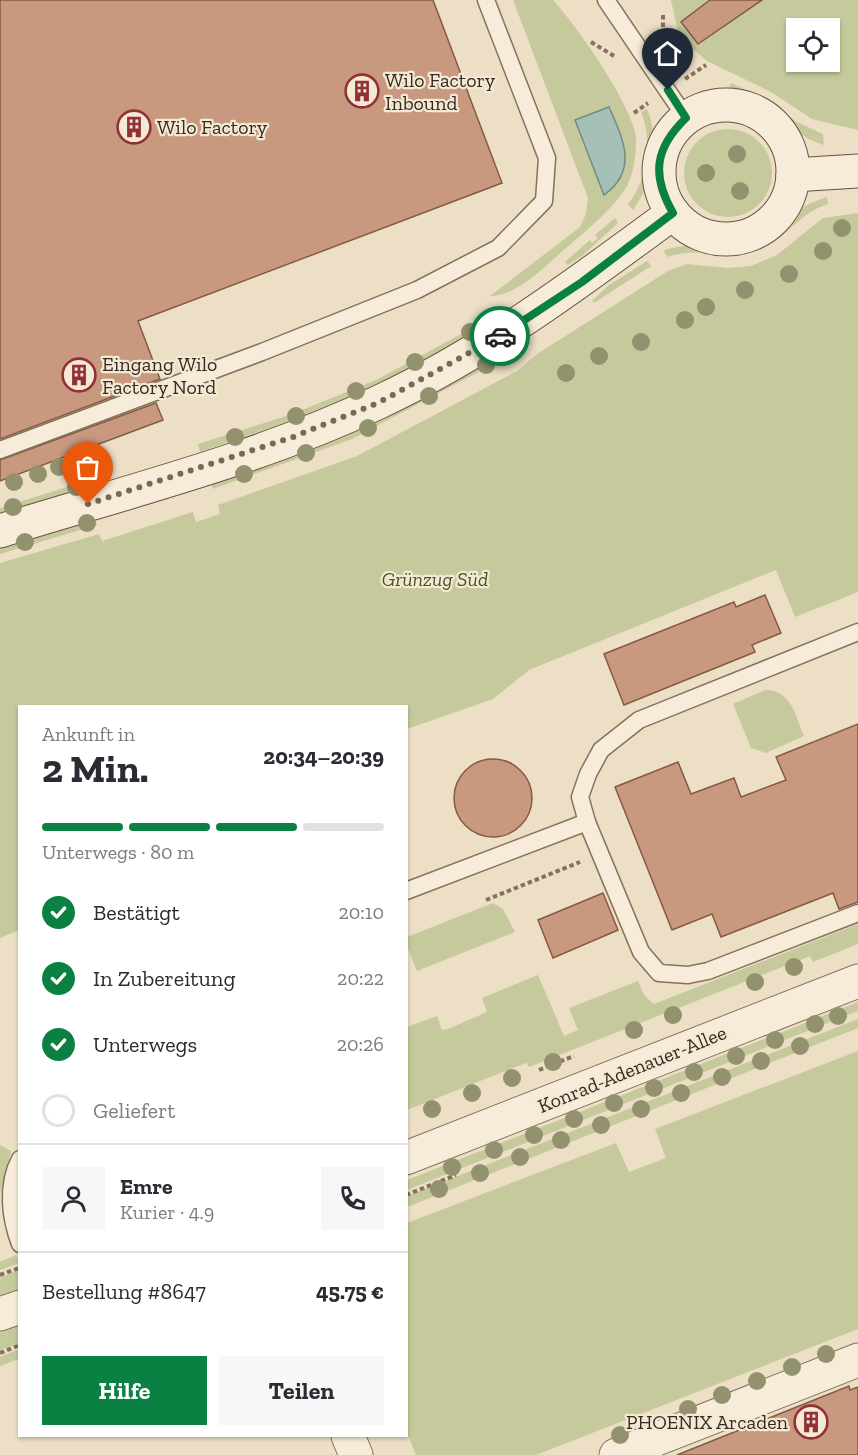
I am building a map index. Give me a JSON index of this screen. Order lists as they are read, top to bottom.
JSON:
{
  "streets": {
    "main road": ["Konrad-Adenauer-Allee"]
  },
  "parks": ["Grünzug Süd"],
  "places": {
    "building": [
      "Wilo Factory Inbound",
      "Wilo Factory",
      "Eingang Wilo Factory Nord",
      "PHOENIX Arcaden"
    ]
  },
  "page": {
    "heading": ["2 Min.", "Ankunft in", "20:34–20:39"],
    "panel": [
      "Emre",
      "Kurier · 4.9",
      "Bestellung #8647",
      "45.75 €"
    ],
    "bar": "Unterwegs · 80 m",
    "list": [
      ["Bestätigt", "20:10"],
      ["In Zubereitung", "20:22"],
      ["Unterwegs", "20:26"],
      "Geliefert"
    ],
    "buttons": ["Hilfe", "Teilen"]
  }
}
